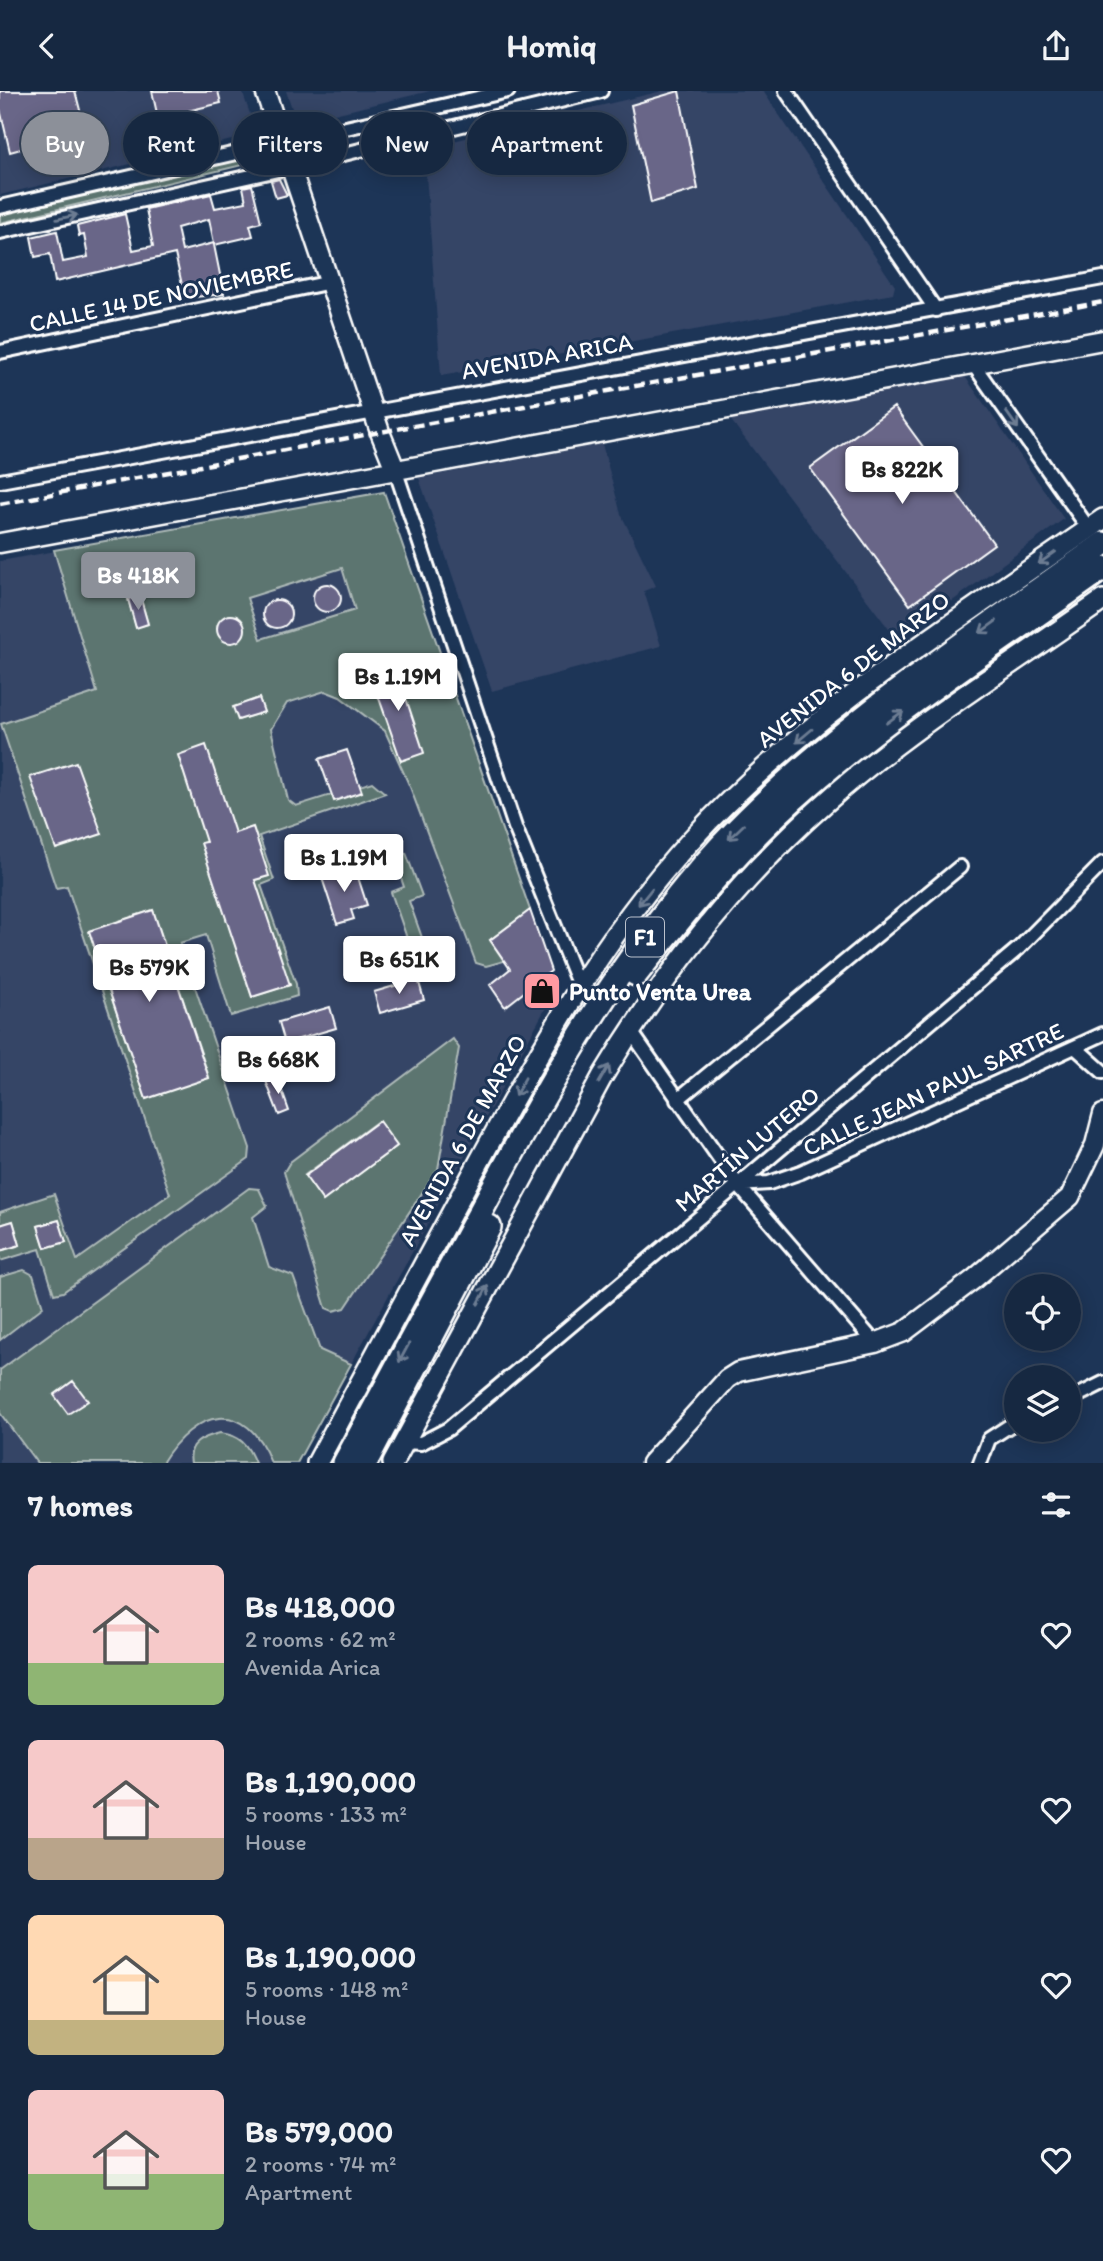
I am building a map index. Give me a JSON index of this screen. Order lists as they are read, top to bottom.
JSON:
{
  "streets": {
    "highway": ["AVENIDA 6 DE MARZO", "F1"],
    "street": [
      "CALLE 14 DE NOVIEMBRE",
      "AVENIDA ARICA",
      "CALLE JEAN PAUL SARTRE",
      "MARTÍN LUTERO"
    ]
  },
  "crossings": [
    ["CALLE JEAN PAUL SARTRE", "MARTÍN LUTERO"]
  ],
  "places": {
    "shop": ["Punto Venta Urea"]
  },
  "page": {
    "header": "Homiq",
    "chip": [
      "Buy",
      "Rent",
      "Filters",
      "New",
      "Apartment"
    ],
    "price": [
      "Bs 822K",
      "Bs 418K",
      "Bs 1.19M",
      "Bs 1.19M",
      "Bs 651K",
      "Bs 579K",
      "Bs 668K"
    ],
    "heading": "7 homes",
    "list": [
      {
        "name": "Bs 418,000",
        "note": "2 rooms · 62 m² · Avenida Arica"
      },
      {
        "name": "Bs 1,190,000",
        "note": "5 rooms · 133 m² · House"
      },
      {
        "name": "Bs 1,190,000",
        "note": "5 rooms · 148 m² · House"
      },
      {
        "name": "Bs 579,000",
        "note": "2 rooms · 74 m² · Apartment"
      }
    ]
  }
}
